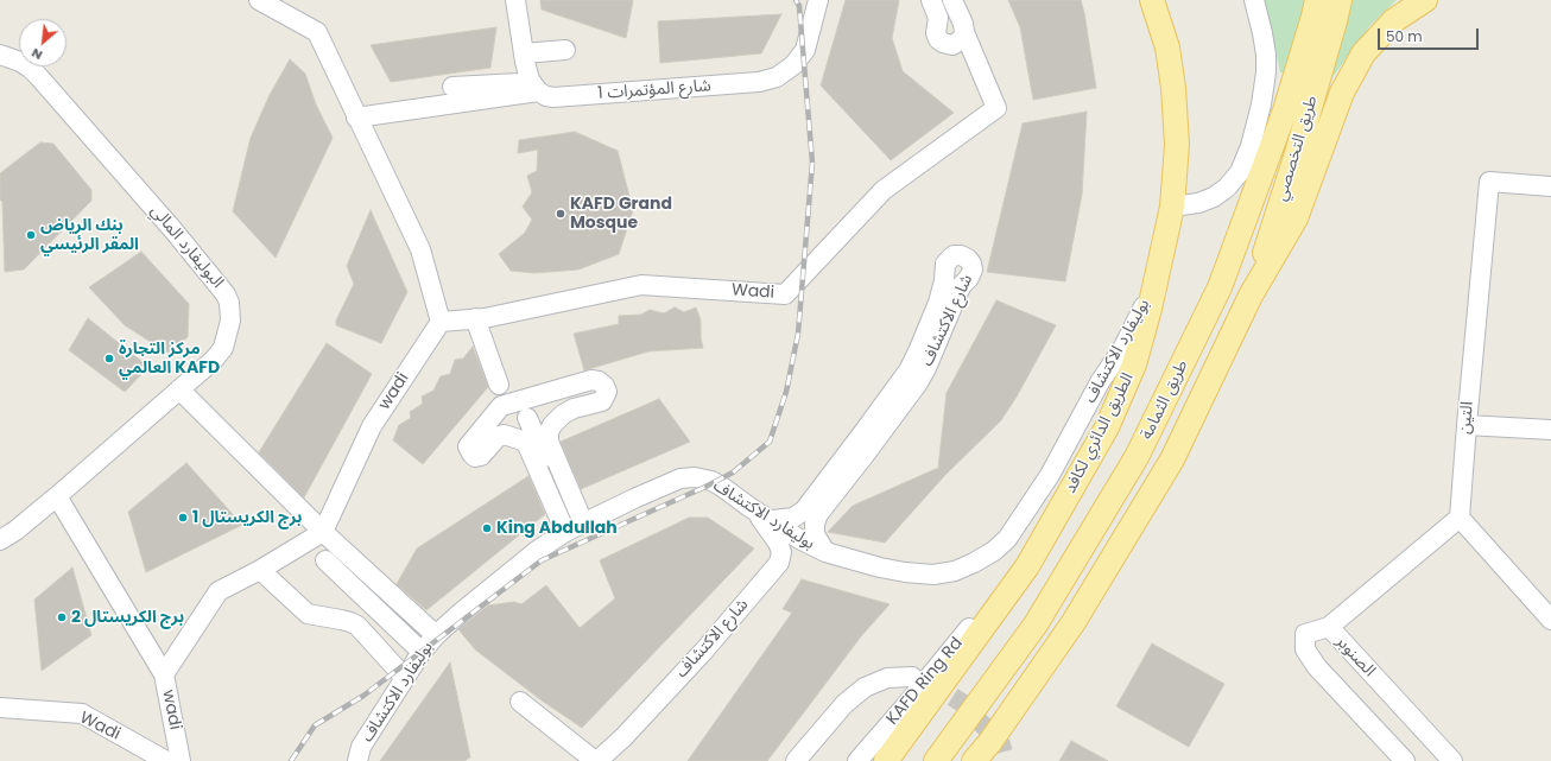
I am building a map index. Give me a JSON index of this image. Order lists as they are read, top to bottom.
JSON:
{
  "streets": {
    "main road": ["طريق التخصصي", "طريق الثمامة", "الطريق الدائري لكافد"],
    "street": [
      "شارع المؤتمرات 1",
      "البوليفارد المالي",
      "Wadi",
      "شارع الاكتشاف",
      "بوليفارد الاكتشاف",
      "wadi",
      "التين",
      "الصنوبر",
      "KAFD Ring Rd"
    ]
  },
  "crossings": [
    ["طريق التخصصي", "طريق الثمامة"],
    ["Wadi", "wadi"],
    ["شارع الاكتشاف", "بوليفارد الاكتشاف"],
    ["بوليفارد الاكتشاف", "الطريق الدائري لكافد"],
    ["الطريق الدائري لكافد", "KAFD Ring Rd"]
  ],
  "places": [
    "KAFD Grand Mosque",
    "بنك الرياض المقر الرئيسي",
    "مركز التجارة العالمي KAFD",
    "برج الكريستال 1",
    "King Abdullah",
    "برج الكريستال 2"
  ],
  "scale_bar": "50 m",
  "north": "bottom left"
}
